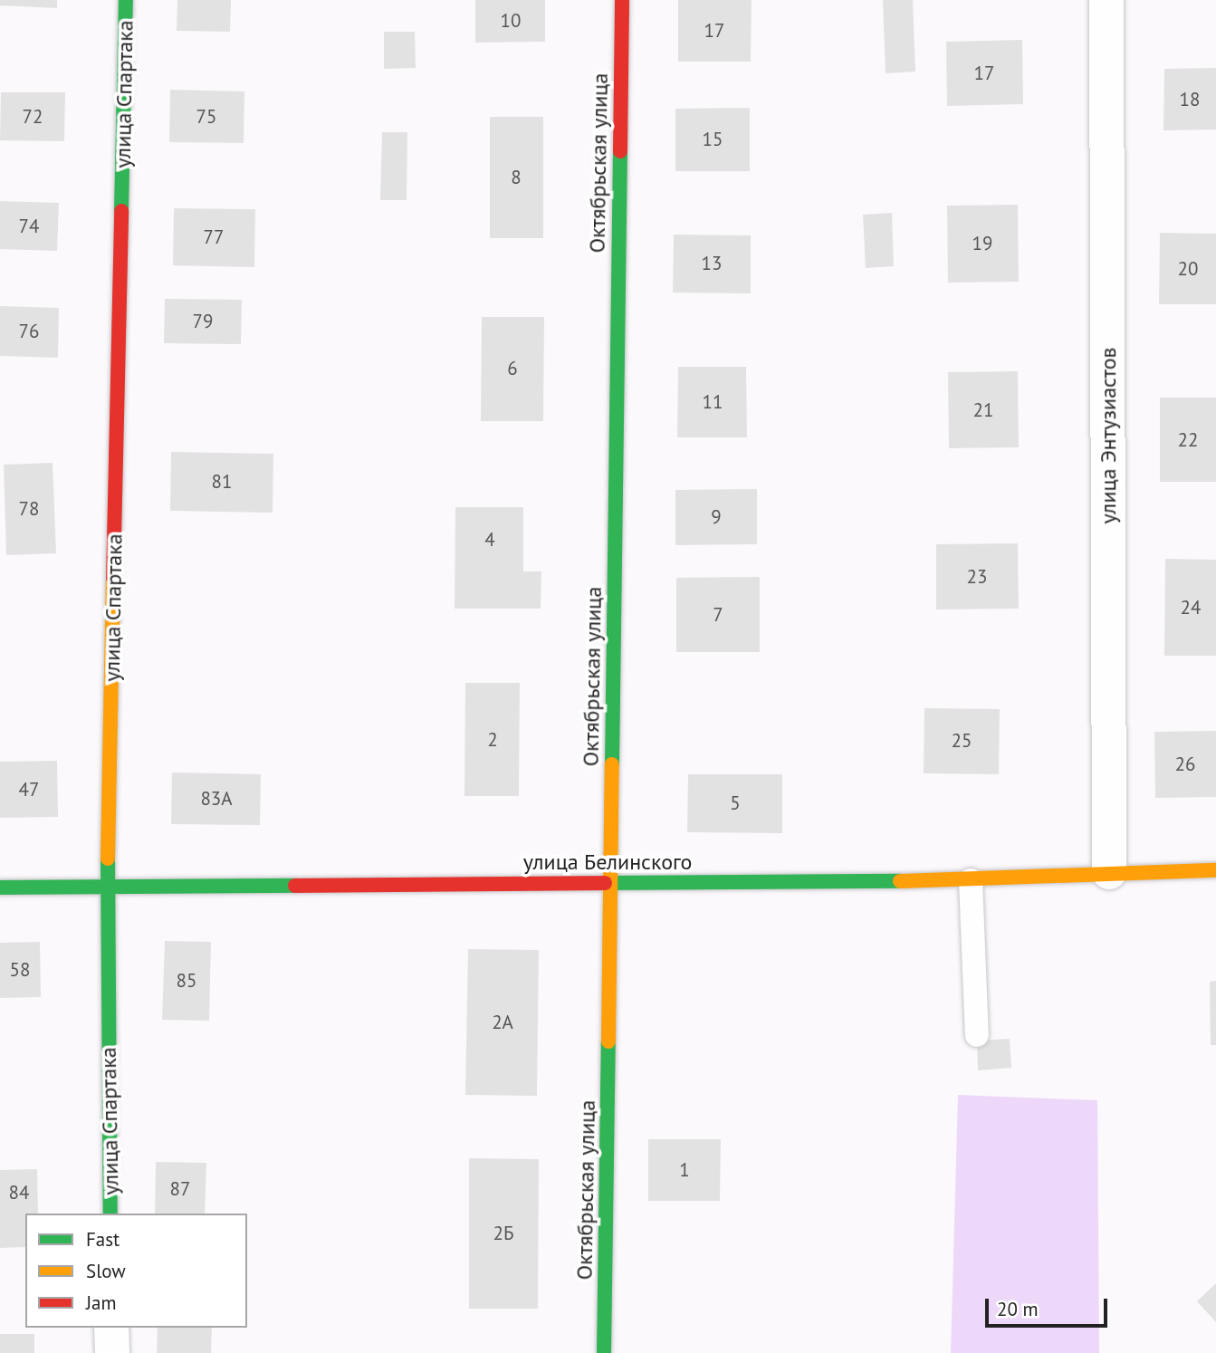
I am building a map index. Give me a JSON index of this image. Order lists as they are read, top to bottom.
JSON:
{
  "streets": {
    "street": [
      "улица Спартака",
      "Октябрьская улица",
      "улица Энтузиастов",
      "улица Белинского"
    ]
  },
  "crossings": [
    ["улица Спартака", "улица Белинского"],
    ["Октябрьская улица", "улица Белинского"],
    ["улица Энтузиастов", "улица Белинского"]
  ],
  "house_numbers": [
    "10",
    "17",
    "17",
    "18",
    "72",
    "75",
    "15",
    "8",
    "74",
    "77",
    "19",
    "13",
    "20",
    "79",
    "76",
    "6",
    "11",
    "21",
    "22",
    "81",
    "78",
    "9",
    "4",
    "23",
    "24",
    "7",
    "2",
    "25",
    "26",
    "47",
    "83А",
    "5",
    "58",
    "85",
    "2А",
    "1",
    "87",
    "84",
    "2Б"
  ],
  "legend": ["Fast", "Slow", "Jam"],
  "scale_bar": "20 m"
}
